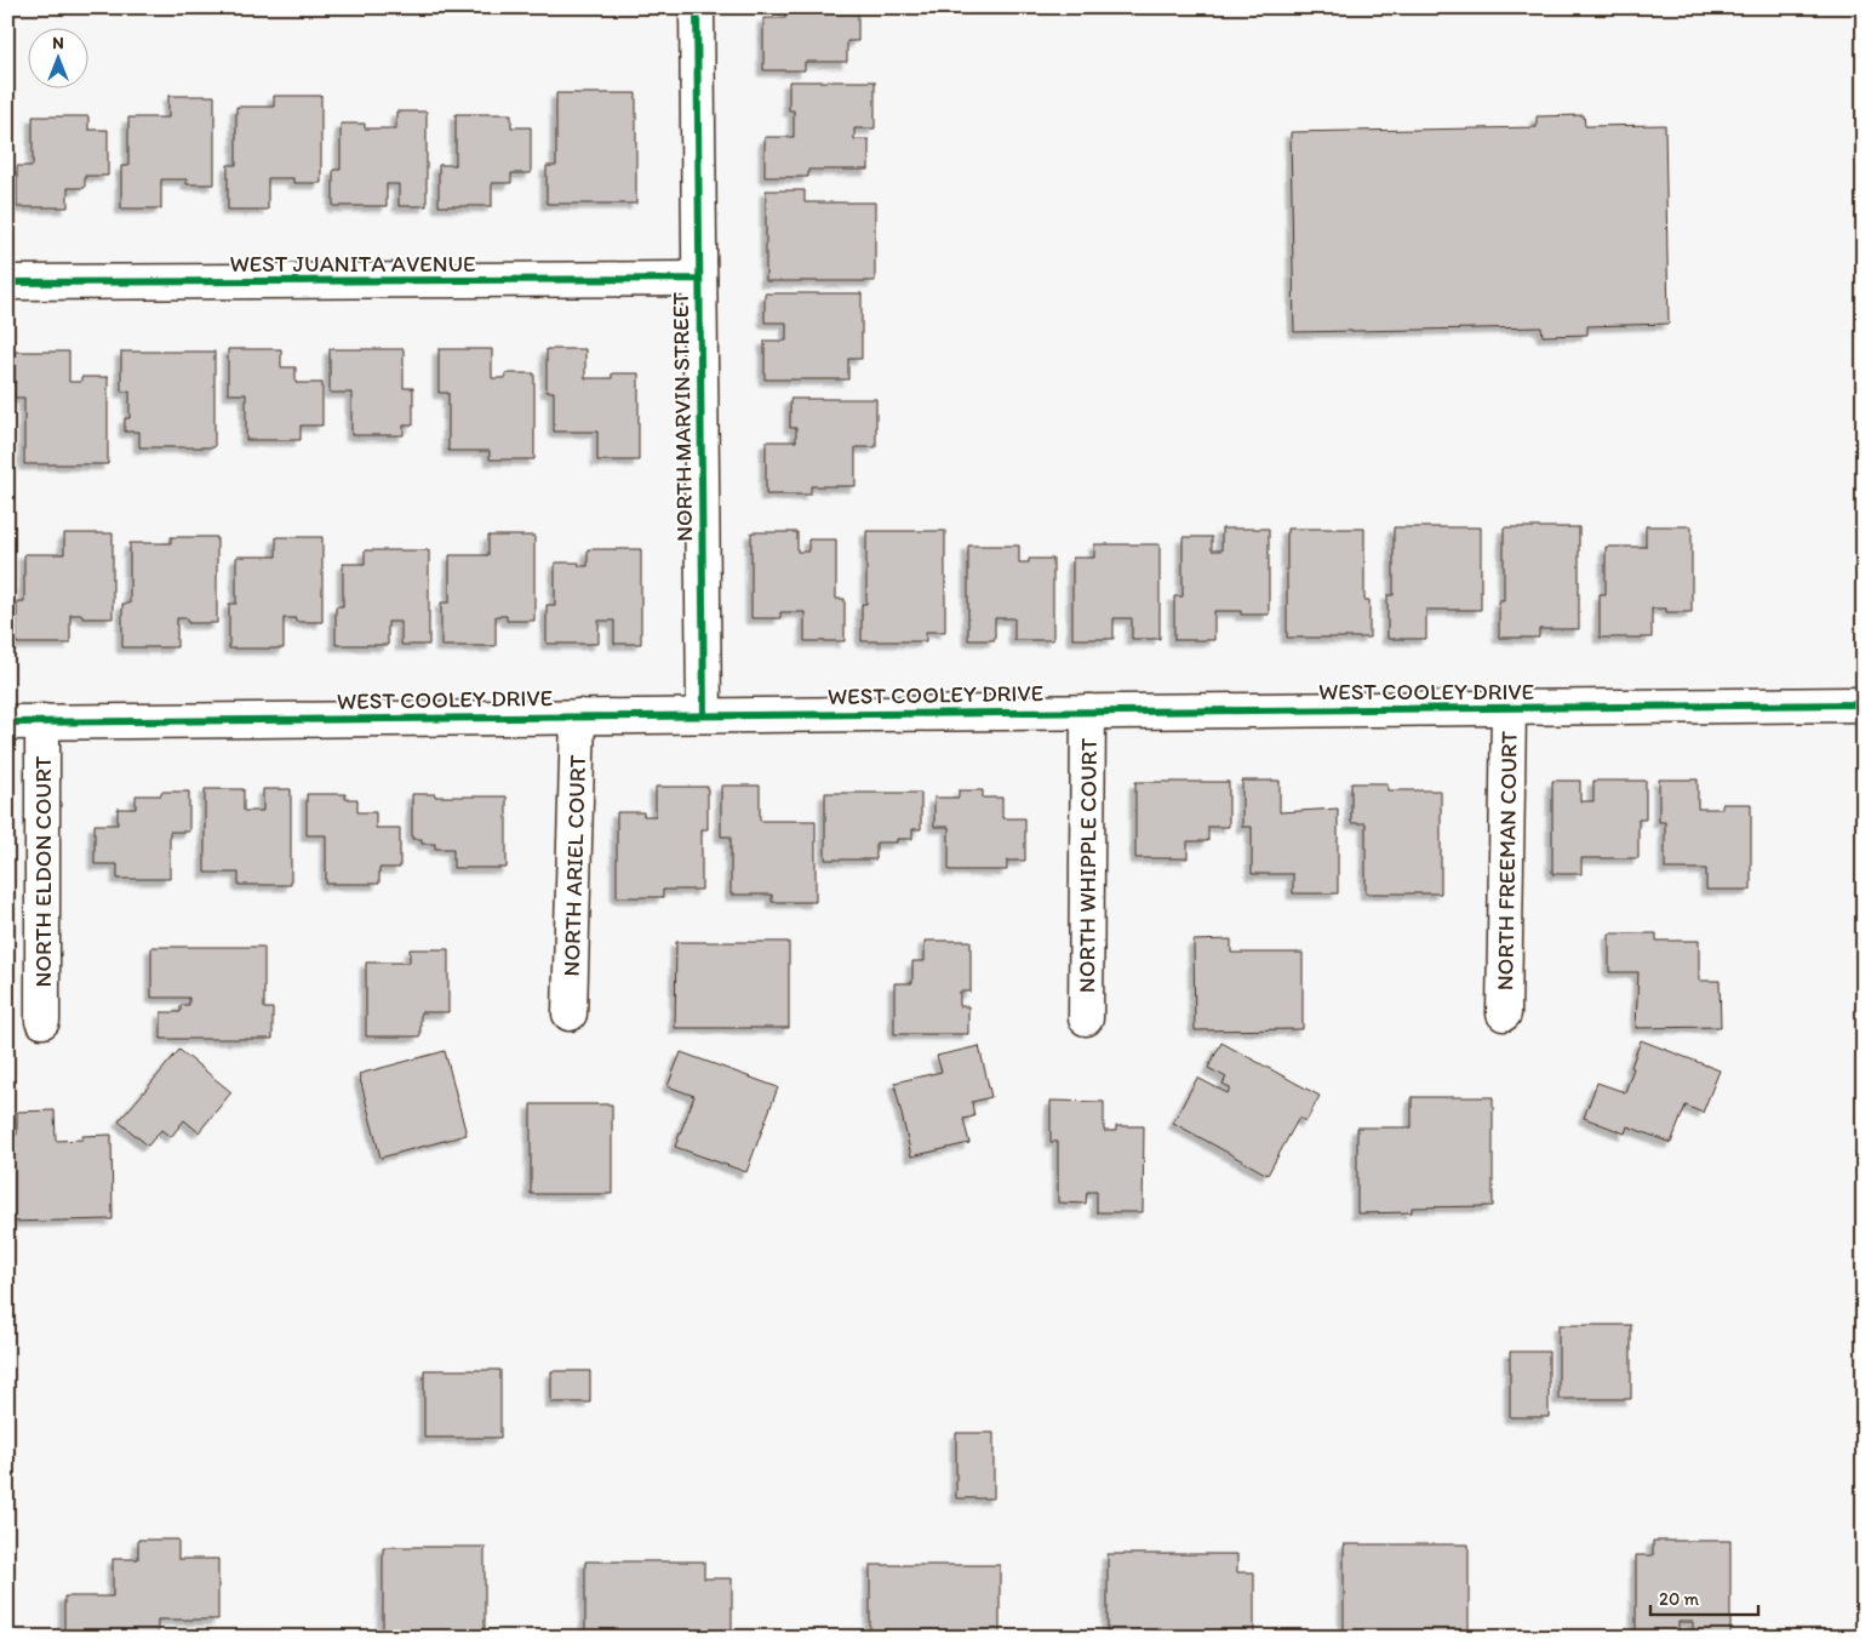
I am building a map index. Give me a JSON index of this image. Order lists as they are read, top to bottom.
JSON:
{
  "streets": {
    "street": [
      "WEST JUANITA AVENUE",
      "NORTH MARVIN STREET",
      "WEST COOLEY DRIVE",
      "NORTH FREEMAN COURT",
      "NORTH WHIPPLE COURT",
      "NORTH ARIEL COURT",
      "NORTH ELDON COURT"
    ]
  },
  "crossings": [
    ["WEST JUANITA AVENUE", "NORTH MARVIN STREET"],
    ["NORTH MARVIN STREET", "WEST COOLEY DRIVE"],
    ["WEST COOLEY DRIVE", "NORTH FREEMAN COURT"],
    ["WEST COOLEY DRIVE", "NORTH WHIPPLE COURT"],
    ["WEST COOLEY DRIVE", "NORTH ARIEL COURT"],
    ["WEST COOLEY DRIVE", "NORTH ELDON COURT"]
  ],
  "scale_bar": "20 m",
  "north": "top"
}
